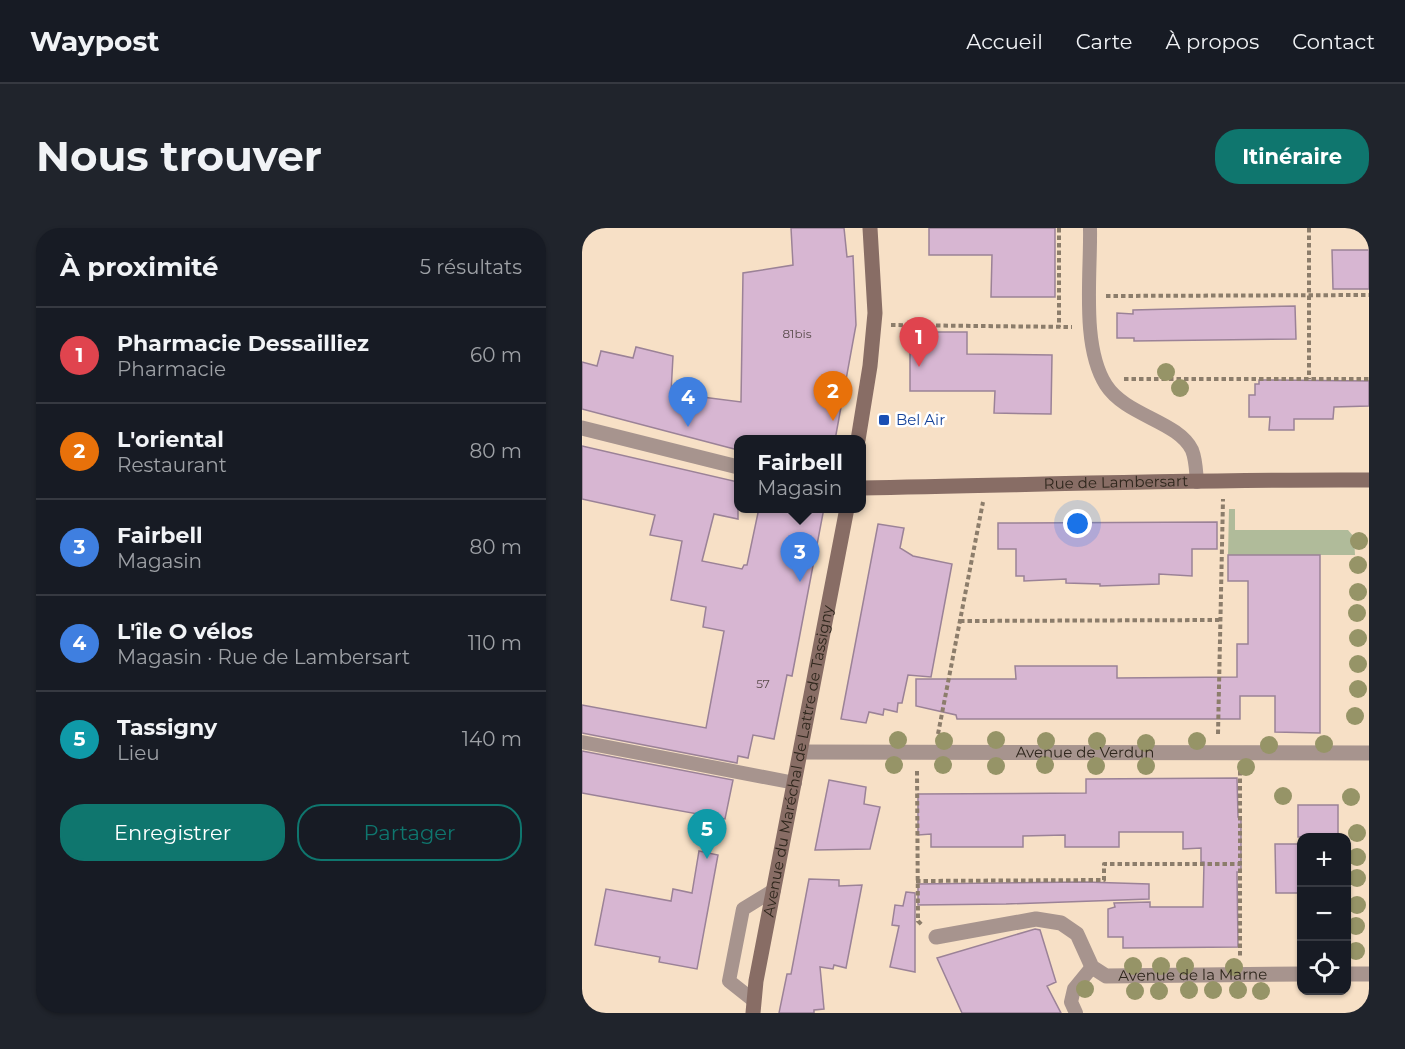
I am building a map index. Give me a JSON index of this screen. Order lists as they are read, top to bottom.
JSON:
{
  "streets": {
    "main road": ["Rue de Lambersart", "Avenue du Maréchal de Lattre de Tassigny"],
    "street": ["Avenue de Verdun", "Avenue de la Marne"]
  },
  "crossings": [
    ["Avenue de Verdun", "Avenue du Maréchal de Lattre de Tassigny"]
  ],
  "places": {
    "transit": ["Bel Air"]
  },
  "house_numbers": ["81bis", "57"],
  "page": {
    "header": "Waypost",
    "nav": [
      "Accueil",
      "Carte",
      "À propos",
      "Contact"
    ],
    "buttons": [
      "Itinéraire",
      ["Enregistrer", "Partager"]
    ],
    "title": "Nous trouver",
    "heading": ["À proximité", "5 résultats"],
    "list": [
      {
        "mark": "1",
        "name": "Pharmacie Dessailliez",
        "note": "Pharmacie",
        "value": "60 m"
      },
      {
        "mark": "2",
        "name": "L'oriental",
        "note": "Restaurant",
        "value": "80 m"
      },
      {
        "mark": "3",
        "name": "Fairbell",
        "note": "Magasin",
        "value": "80 m"
      },
      {
        "mark": "4",
        "name": "L'île O vélos",
        "note": "Magasin · Rue de Lambersart",
        "value": "110 m"
      },
      {
        "mark": "5",
        "name": "Tassigny",
        "note": "Lieu",
        "value": "140 m"
      }
    ],
    "pins": [
      "1",
      "2",
      "4",
      "3",
      "5"
    ],
    "popup": ["Fairbell", "Magasin"],
    "map_buttons": ["+", "−"]
  }
}
